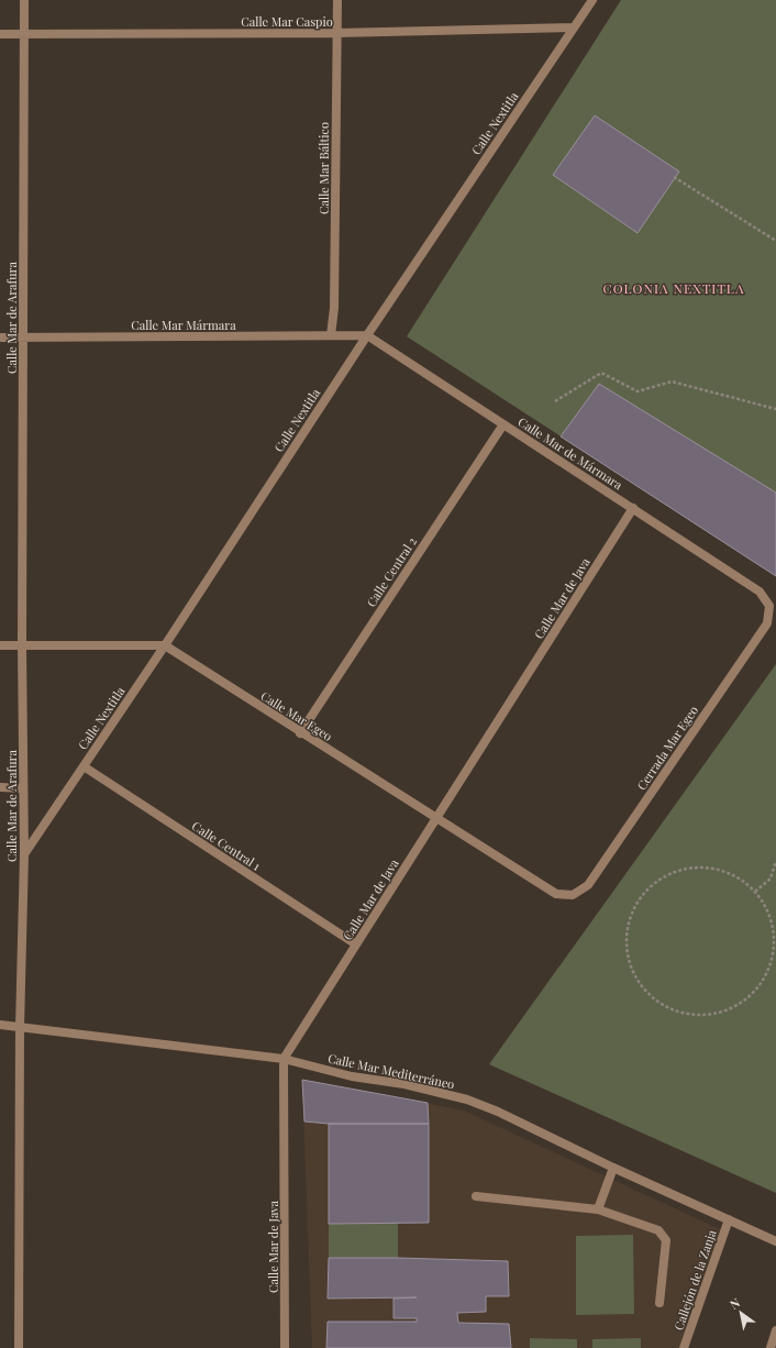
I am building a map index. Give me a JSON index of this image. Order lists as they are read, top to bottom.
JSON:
{
  "streets": {
    "street": [
      "Calle Mar Caspio",
      "Calle Nextitla",
      "Calle Mar Báltico",
      "Calle Mar de Arafura",
      "Calle Mar Mármara",
      "Calle Mar de Mármara",
      "Calle Central 2",
      "Calle Mar de Java",
      "Calle Mar Egeo",
      "Cerrada Mar Egeo",
      "Calle Central 1",
      "Calle Mar Mediterráneo",
      "Callejón de la Zanja"
    ]
  },
  "crossings": [
    ["Calle Mar Caspio", "Calle Nextitla"],
    ["Calle Mar Caspio", "Calle Mar Báltico"],
    ["Calle Mar Caspio", "Calle Mar de Arafura"],
    ["Calle Nextitla", "Calle Mar de Arafura"],
    ["Calle Nextitla", "Calle Mar Mármara"],
    ["Calle Nextitla", "Calle Mar de Mármara"],
    ["Calle Nextitla", "Calle Mar Egeo"],
    ["Calle Nextitla", "Calle Central 1"],
    ["Calle Mar Báltico", "Calle Mar Mármara"],
    ["Calle Mar de Arafura", "Calle Mar Mármara"],
    ["Calle Mar de Arafura", "Calle Mar Mediterráneo"],
    ["Calle Mar Mármara", "Calle Mar de Mármara"],
    ["Calle Mar de Mármara", "Calle Central 2"],
    ["Calle Mar de Mármara", "Calle Mar de Java"],
    ["Calle Mar de Mármara", "Cerrada Mar Egeo"],
    ["Calle Central 2", "Calle Mar Egeo"],
    ["Calle Mar de Java", "Calle Mar Egeo"],
    ["Calle Mar de Java", "Calle Central 1"],
    ["Calle Mar de Java", "Calle Mar Mediterráneo"],
    ["Calle Mar Egeo", "Cerrada Mar Egeo"],
    ["Calle Mar Mediterráneo", "Callejón de la Zanja"]
  ],
  "districts": ["COLONIA NEXTITLA"],
  "north": "top left"
}
